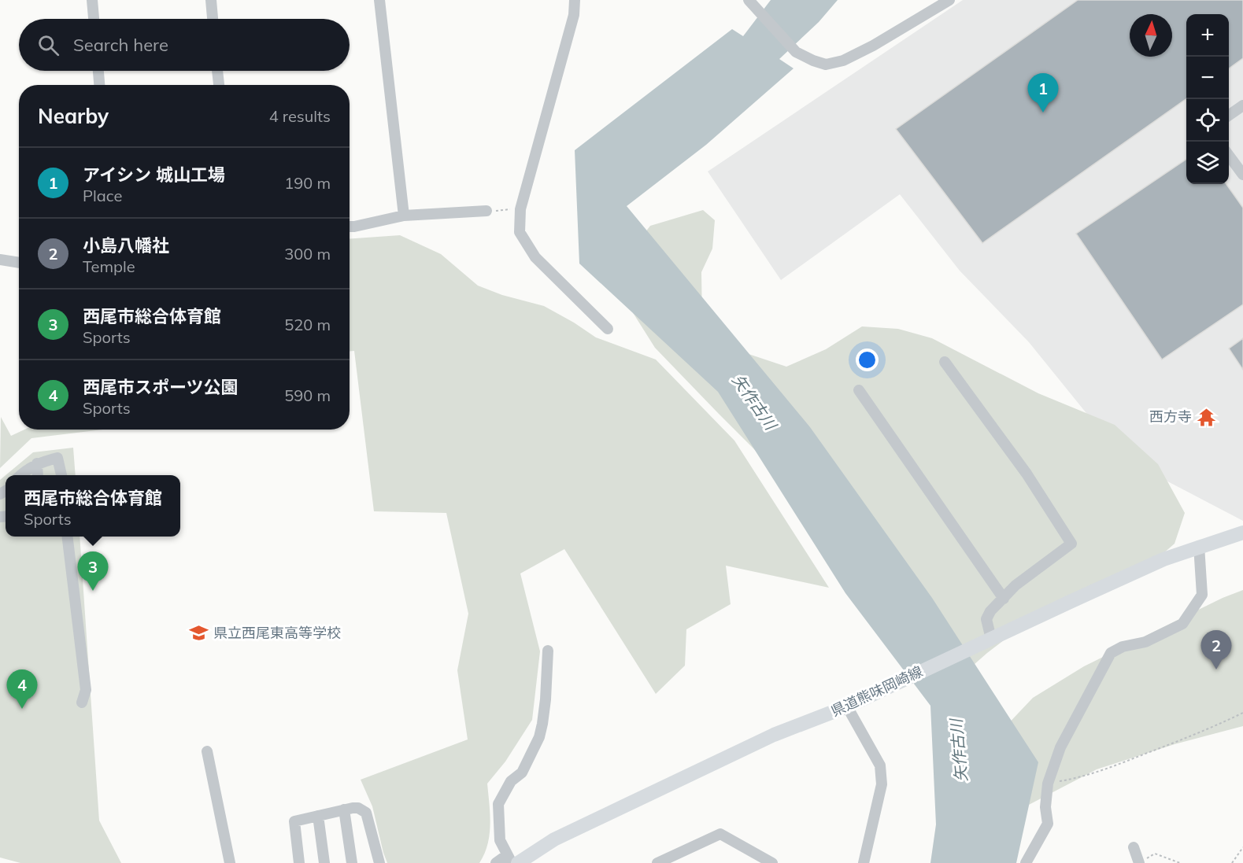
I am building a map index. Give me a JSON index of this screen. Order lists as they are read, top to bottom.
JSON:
{
  "streets": {
    "main road": ["県道熊味岡崎線"]
  },
  "water": ["矢作古川"],
  "places": {
    "temple": ["西方寺"],
    "school or university": ["県立西尾東高等学校"]
  },
  "north": "top",
  "page": {
    "map_buttons": ["+", "−"],
    "search": "Search here",
    "pins": [
      "1",
      "3",
      "2",
      "4"
    ],
    "heading": ["Nearby", "4 results"],
    "list": [
      {
        "mark": "1",
        "name": "アイシン 城山工場",
        "note": "Place",
        "value": "190 m"
      },
      {
        "mark": "2",
        "name": "小島八幡社",
        "note": "Temple",
        "value": "300 m"
      },
      {
        "mark": "3",
        "name": "西尾市総合体育館",
        "note": "Sports",
        "value": "520 m"
      },
      {
        "mark": "4",
        "name": "西尾市スポーツ公園",
        "note": "Sports",
        "value": "590 m"
      }
    ],
    "popup": ["西尾市総合体育館", "Sports"]
  }
}
